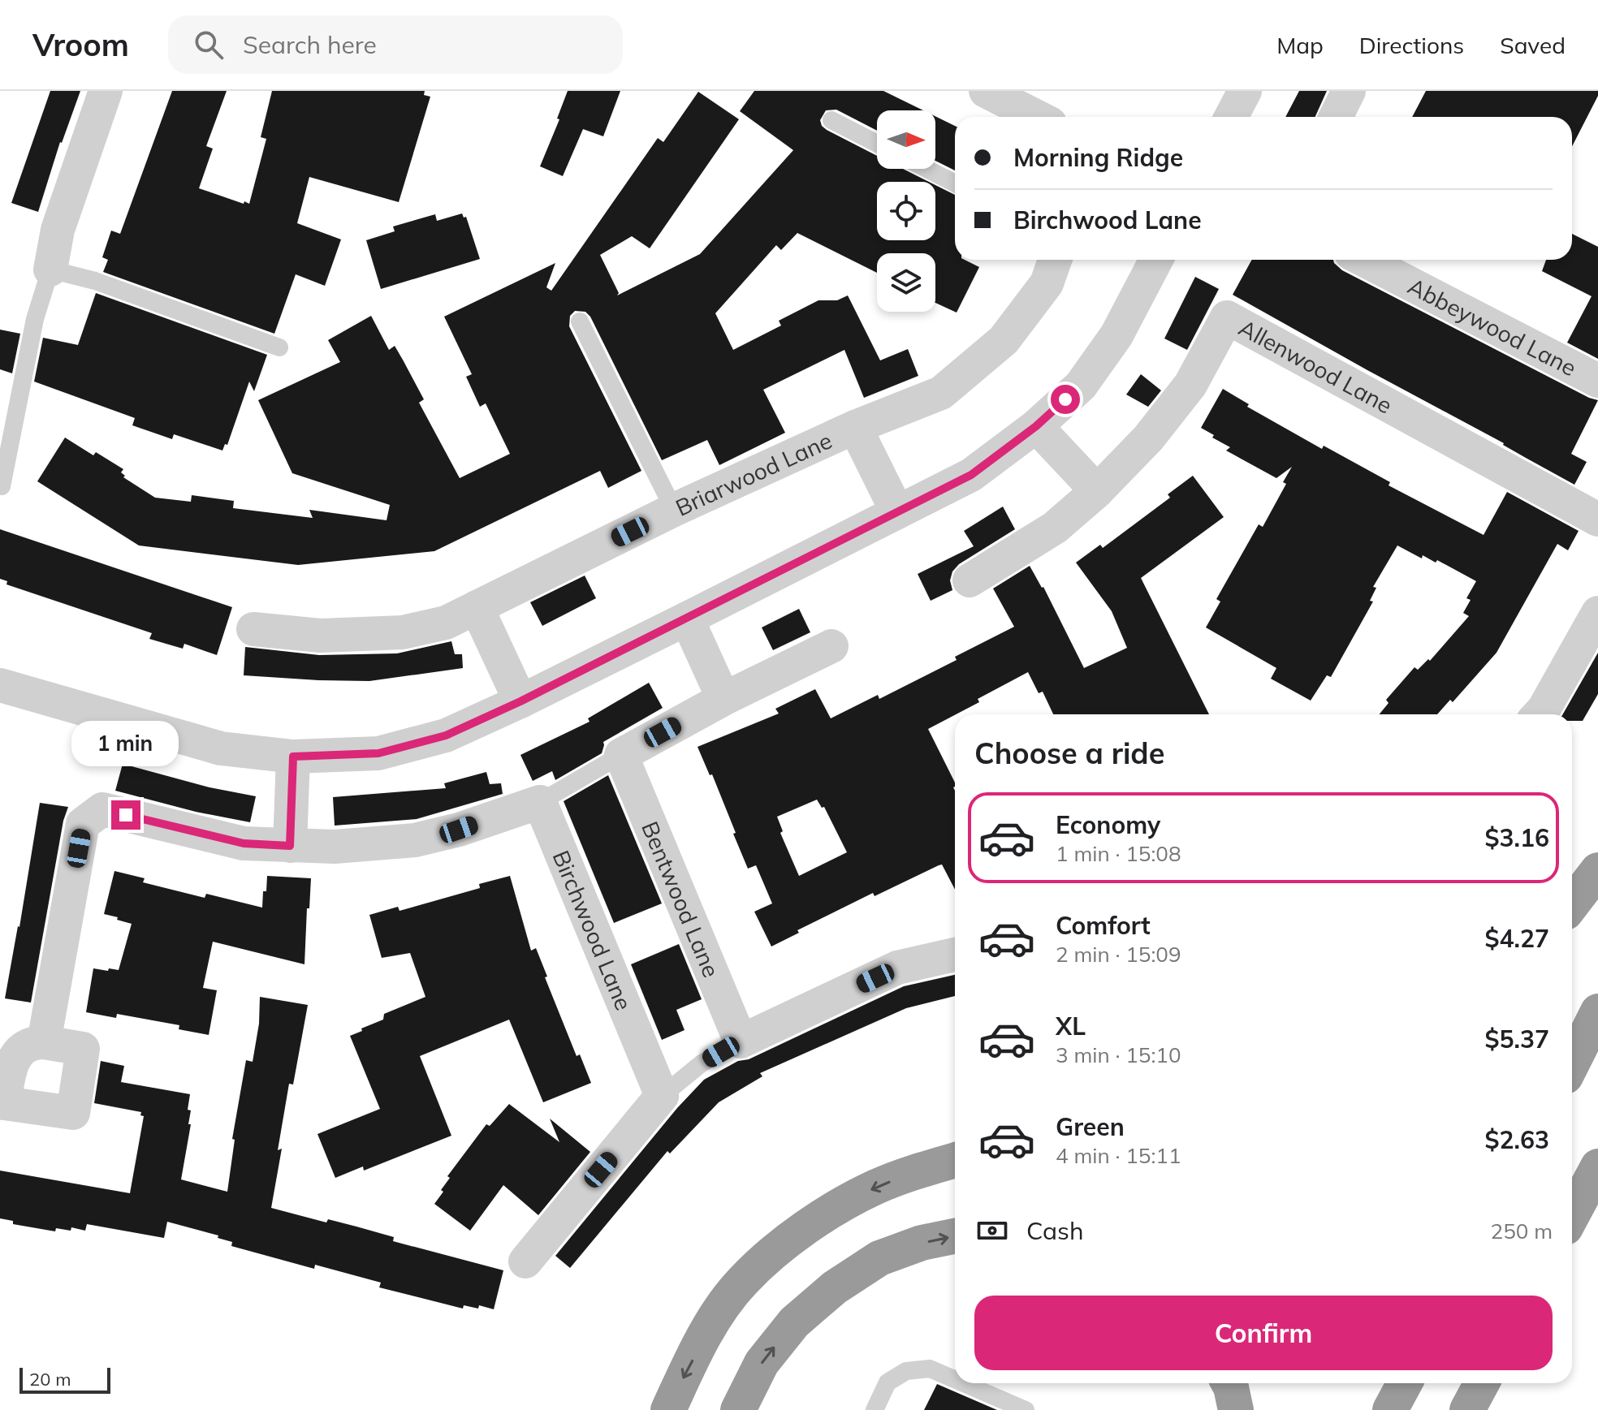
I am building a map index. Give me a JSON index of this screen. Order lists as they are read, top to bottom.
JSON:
{
  "streets": {
    "street": [
      "Abbeywood Lane",
      "Allenwood Lane",
      "Briarwood Lane",
      "Bentwood Lane",
      "Birchwood Lane"
    ]
  },
  "scale_bar": "20 m",
  "north": "right",
  "page": {
    "header": "Vroom",
    "search": "Search here",
    "nav": ["Map", "Directions", "Saved"],
    "banner": ["Morning Ridge", "Birchwood Lane"],
    "heading": "Choose a ride",
    "bubble": "1 min",
    "list": [
      {
        "name": "Economy",
        "note": "1 min · 15:08",
        "value": "$3.16"
      },
      {
        "name": "Comfort",
        "note": "2 min · 15:09",
        "value": "$4.27"
      },
      {
        "name": "XL",
        "note": "3 min · 15:10",
        "value": "$5.37"
      },
      {
        "name": "Green",
        "note": "4 min · 15:11",
        "value": "$2.63"
      }
    ],
    "pay": ["Cash", "250 m"],
    "buttons": "Confirm",
    "scale": "20 m"
  }
}
